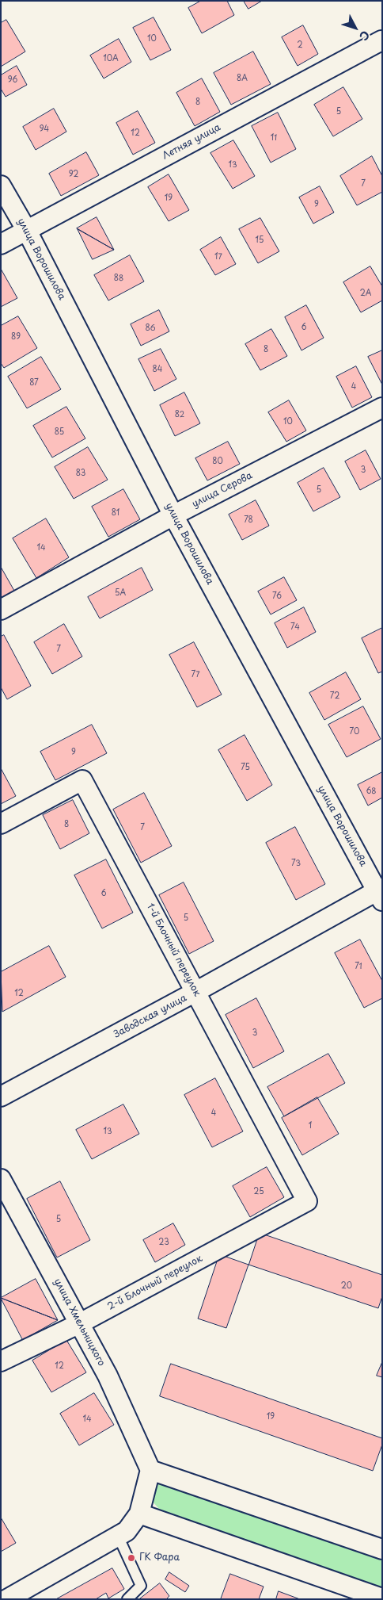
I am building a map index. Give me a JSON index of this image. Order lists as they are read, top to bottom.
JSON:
{
  "streets": {
    "street": [
      "Летняя улица",
      "улица Ворошилова",
      "улица Серова",
      "1-й Блочный переулок",
      "Заводская улица",
      "2-й Блочный переулок",
      "улица Хмельницкого"
    ]
  },
  "crossings": [
    ["Летняя улица", "улица Ворошилова"],
    ["улица Ворошилова", "улица Серова"],
    ["улица Ворошилова", "Заводская улица"],
    ["1-й Блочный переулок", "Заводская улица"],
    ["1-й Блочный переулок", "2-й Блочный переулок"],
    ["2-й Блочный переулок", "улица Хмельницкого"]
  ],
  "places": ["ГК Фара"],
  "house_numbers": [
    "10",
    "2",
    "10А",
    "8А",
    "96",
    "8",
    "5",
    "94",
    "12",
    "11",
    "13",
    "92",
    "7",
    "19",
    "9",
    "15",
    "17",
    "88",
    "2А",
    "6",
    "86",
    "89",
    "8",
    "84",
    "87",
    "4",
    "82",
    "10",
    "85",
    "80",
    "3",
    "83",
    "5",
    "81",
    "78",
    "14",
    "5А",
    "76",
    "74",
    "7",
    "77",
    "72",
    "70",
    "9",
    "75",
    "68",
    "8",
    "7",
    "73",
    "6",
    "5",
    "71",
    "12",
    "3",
    "4",
    "1",
    "13",
    "25",
    "5",
    "23",
    "20",
    "12",
    "19",
    "14"
  ],
  "north": "bottom right"
}
